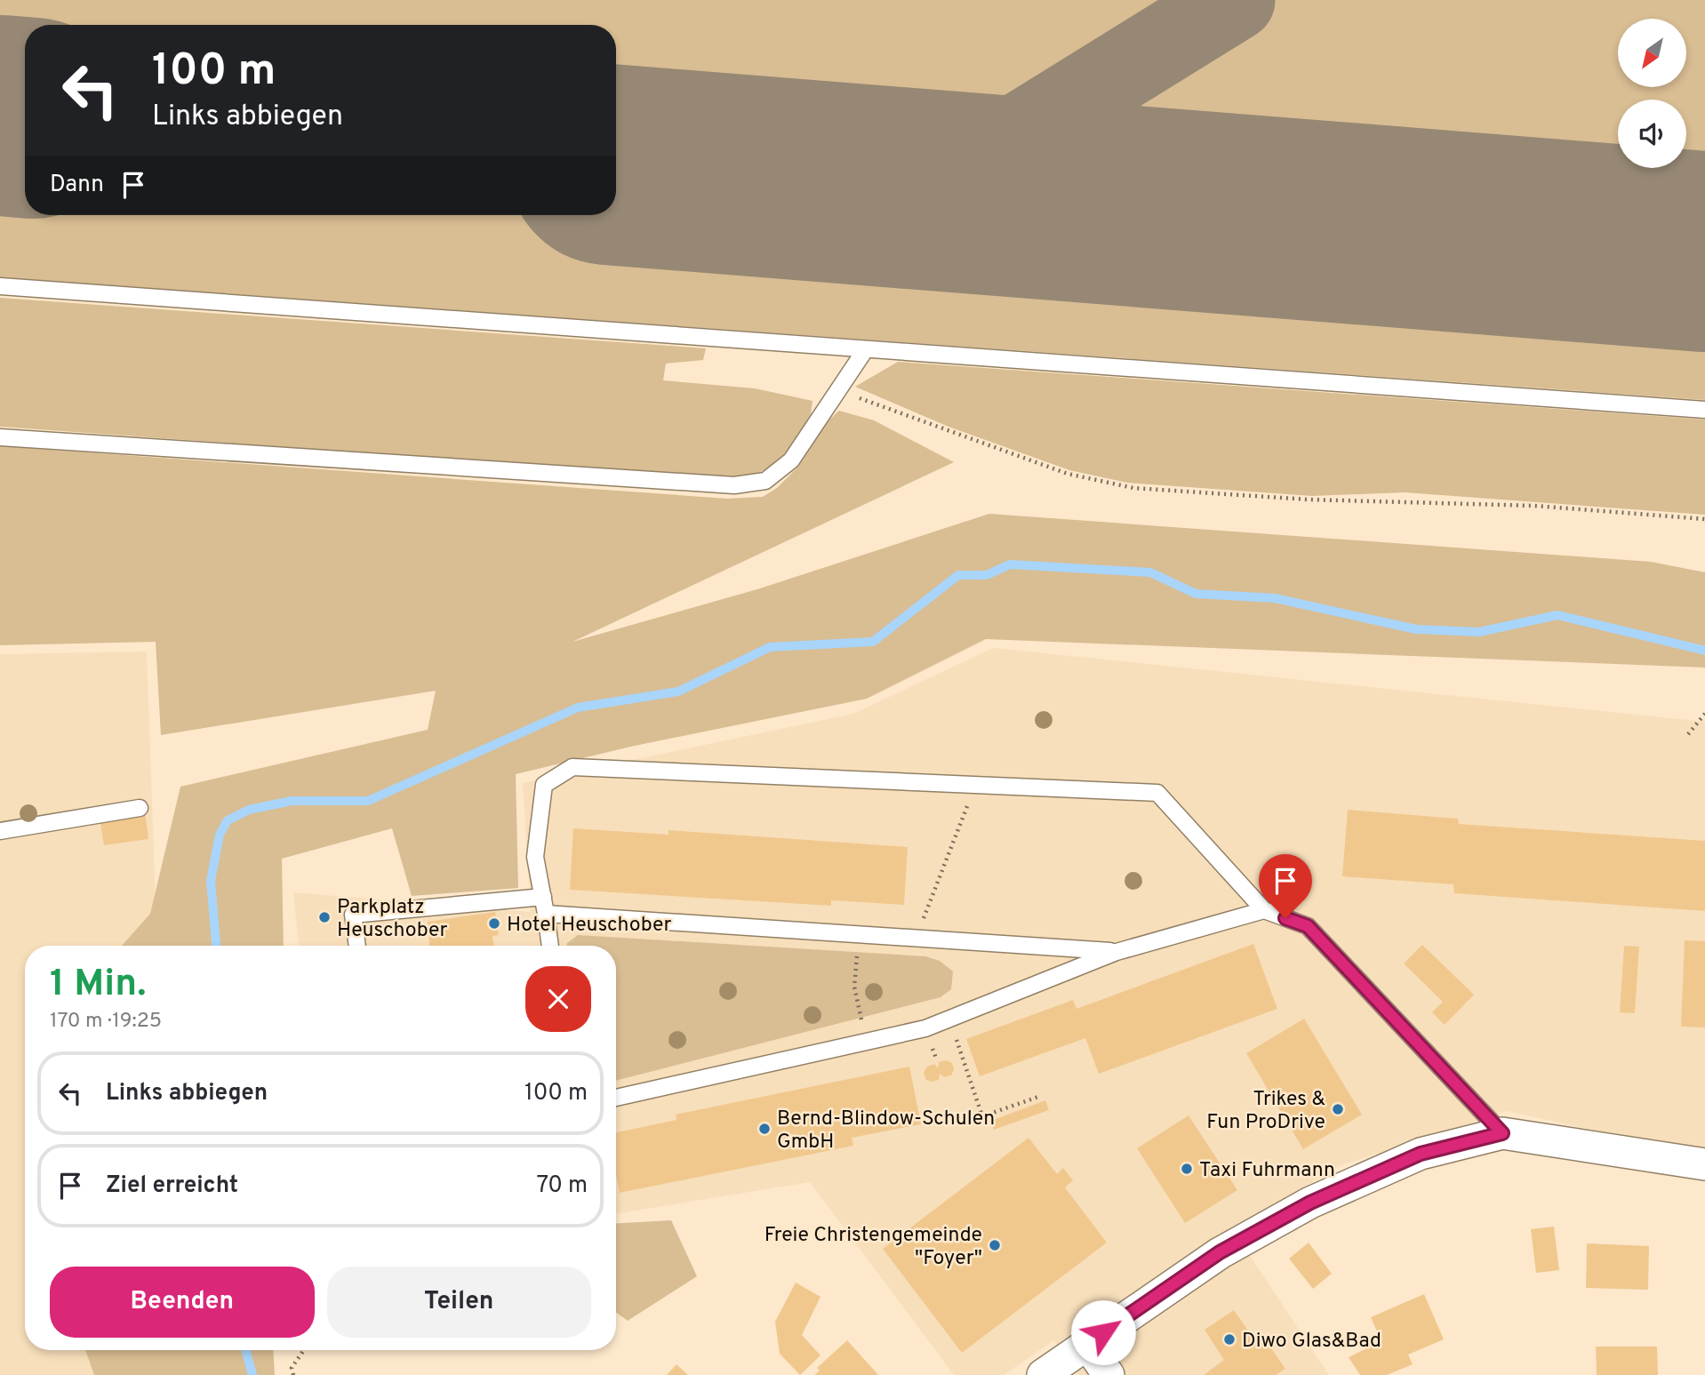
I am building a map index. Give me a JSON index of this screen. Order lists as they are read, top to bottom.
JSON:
{
  "places": [
    "Parkplatz Heuschober",
    "Hotel Heuschober",
    "Trikes & Fun ProDrive",
    "Bernd-Blindow-Schulen GmbH",
    "Taxi Fuhrmann",
    "Freie Christengemeinde \"Foyer\"",
    "Diwo Glas&Bad"
  ],
  "north": "bottom left",
  "page": {
    "turn": ["100 m", "Links abbiegen"],
    "then": "Dann",
    "heading": ["1 Min.", "170 m · 19:25"],
    "list": [
      {
        "name": "Links abbiegen",
        "value": "100 m"
      },
      {
        "name": "Ziel erreicht",
        "value": "70 m"
      }
    ],
    "buttons": ["Beenden", "Teilen"]
  }
}
